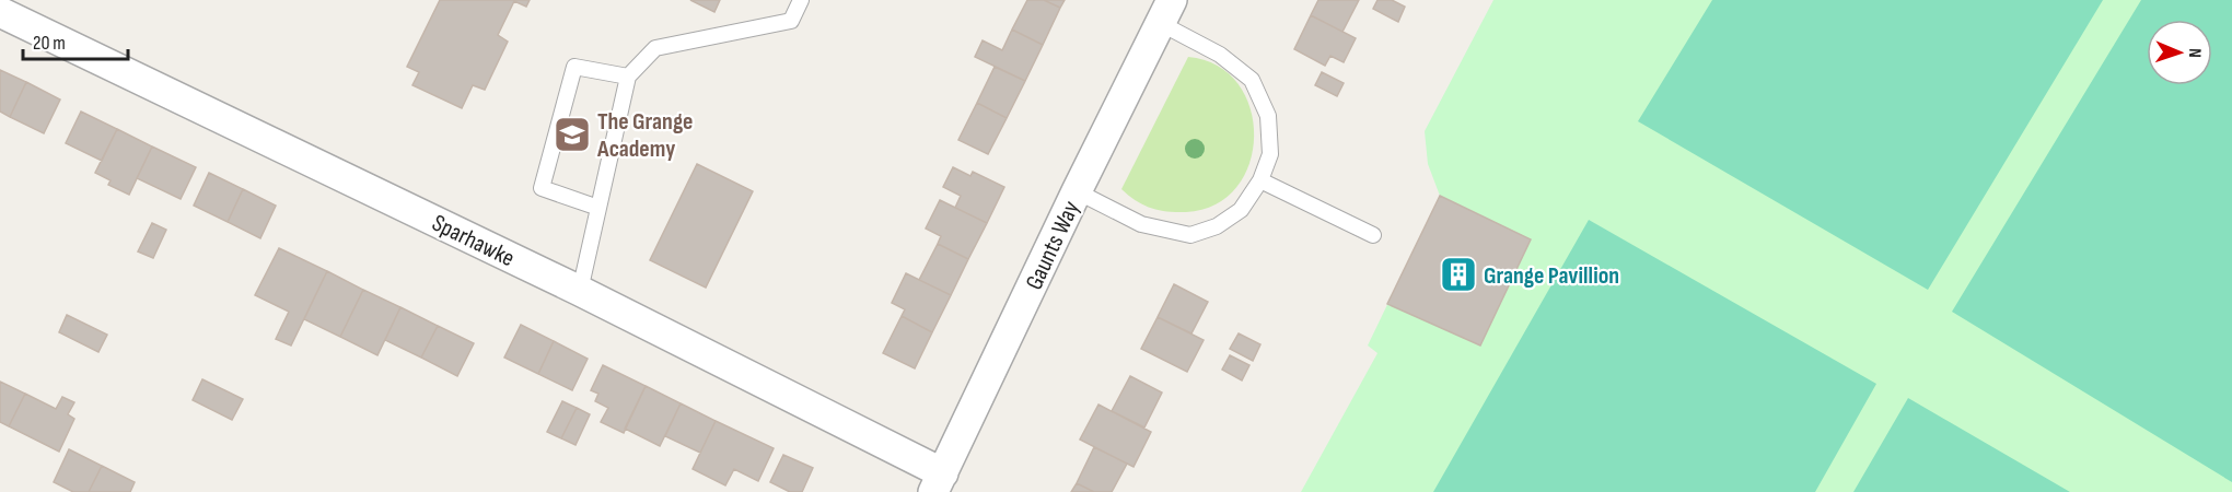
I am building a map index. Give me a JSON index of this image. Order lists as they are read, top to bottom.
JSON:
{
  "streets": {
    "street": ["Sparhawke", "Gaunts Way"]
  },
  "crossings": [
    ["Sparhawke", "Gaunts Way"]
  ],
  "places": {
    "school or university": ["The Grange Academy"],
    "building": ["Grange Pavillion"]
  },
  "scale_bar": "20 m",
  "north": "right"
}
